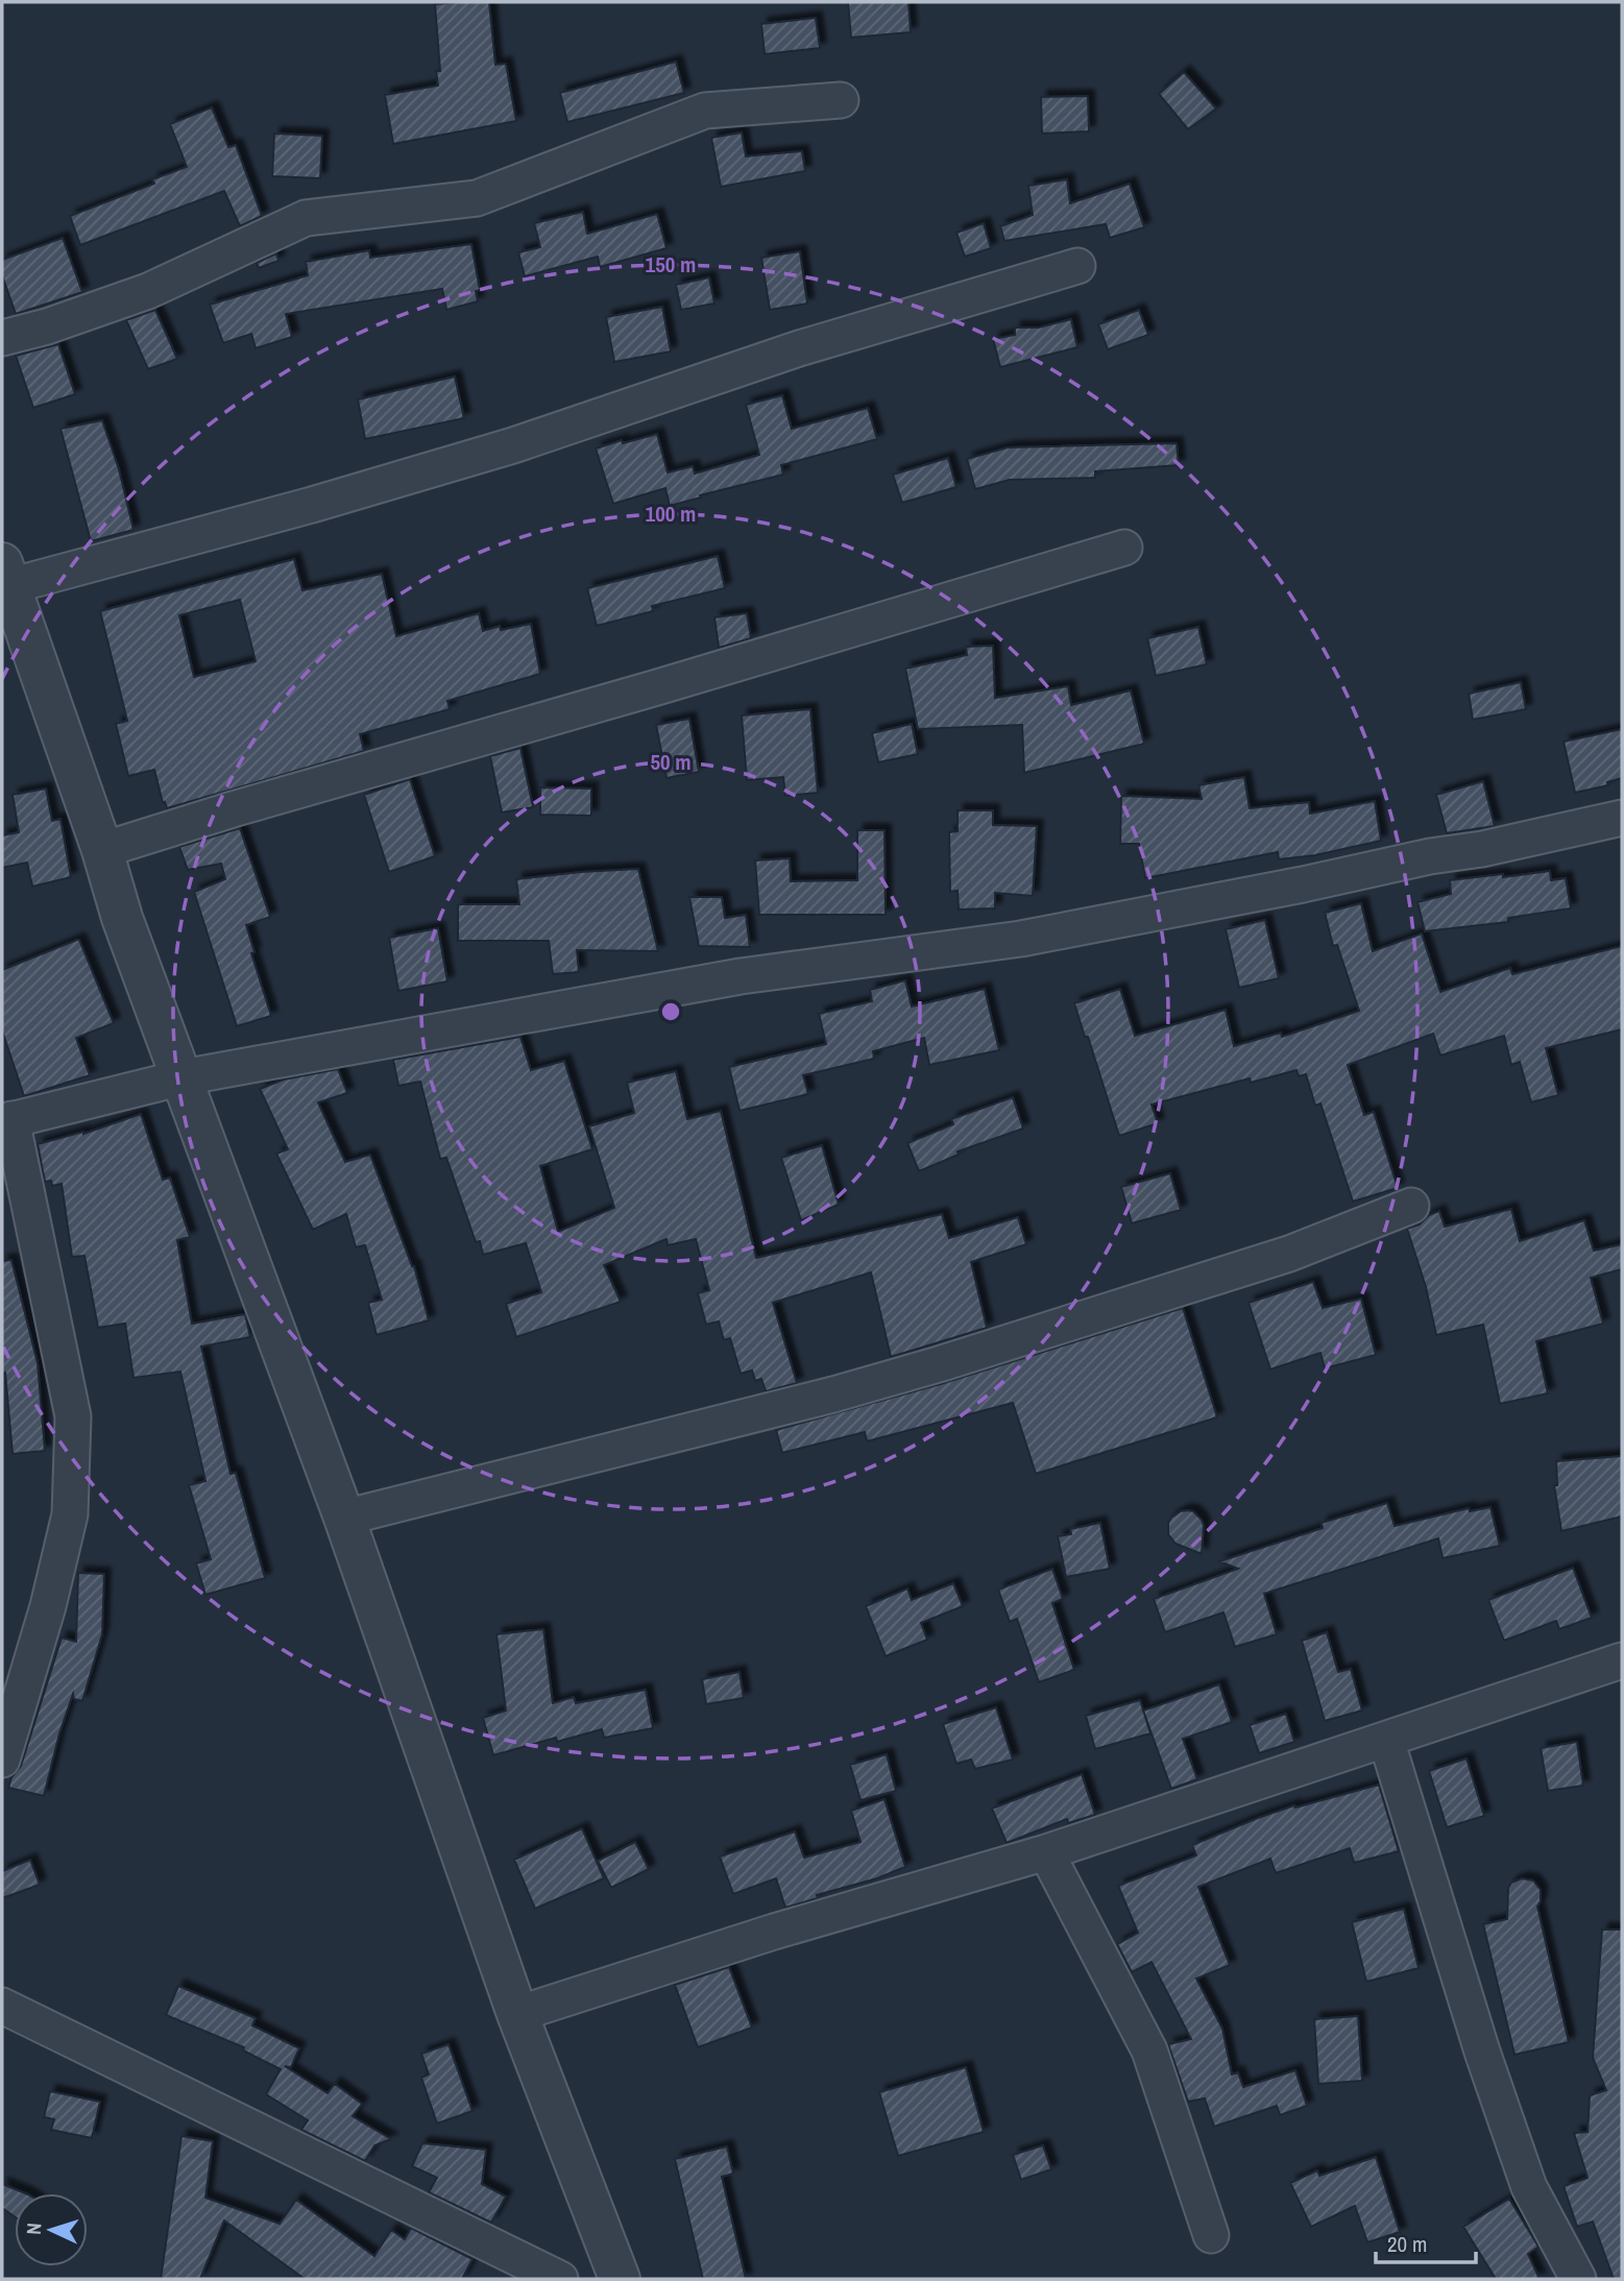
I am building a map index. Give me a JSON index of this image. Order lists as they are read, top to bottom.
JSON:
{
  "scale_bar": "20 m",
  "north": "left",
  "rings": ["150 m", "100 m", "50 m"]
}
